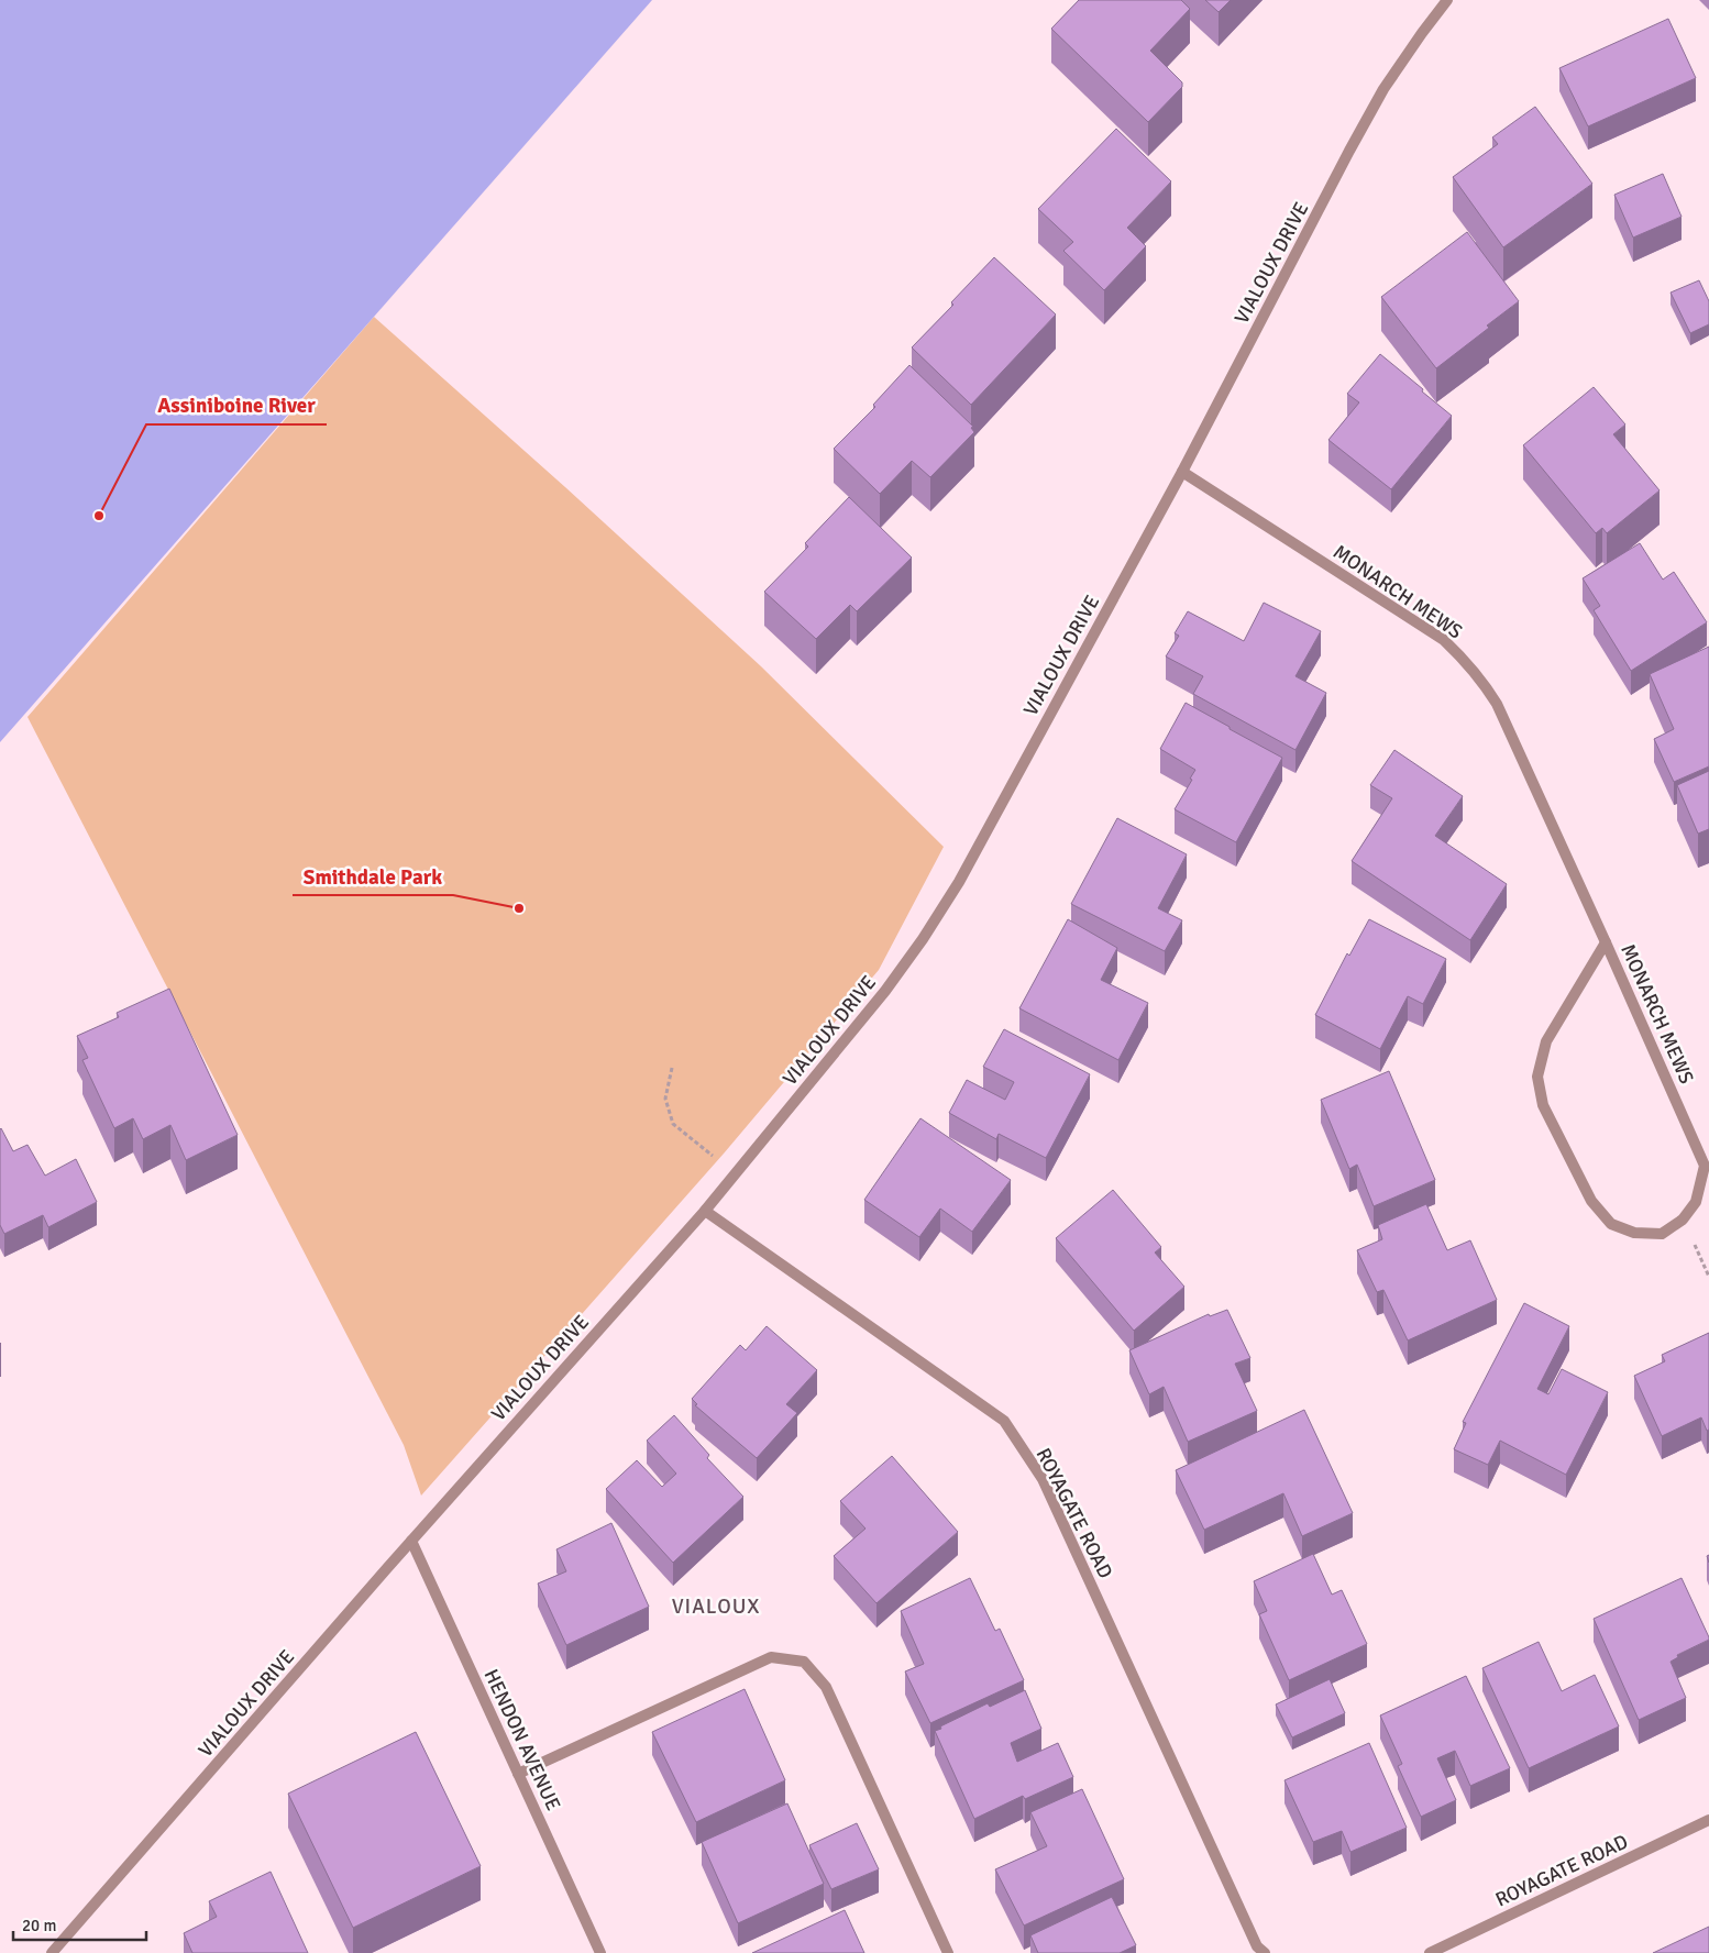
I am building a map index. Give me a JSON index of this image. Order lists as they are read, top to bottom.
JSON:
{
  "streets": {
    "street": [
      "VIALOUX DRIVE",
      "MONARCH MEWS",
      "ROYAGATE ROAD",
      "HENDON AVENUE"
    ]
  },
  "crossings": [
    ["VIALOUX DRIVE", "MONARCH MEWS"],
    ["VIALOUX DRIVE", "ROYAGATE ROAD"],
    ["VIALOUX DRIVE", "HENDON AVENUE"]
  ],
  "districts": ["VIALOUX"],
  "places": ["Assiniboine River", "Smithdale Park"],
  "scale_bar": "20 m"
}
